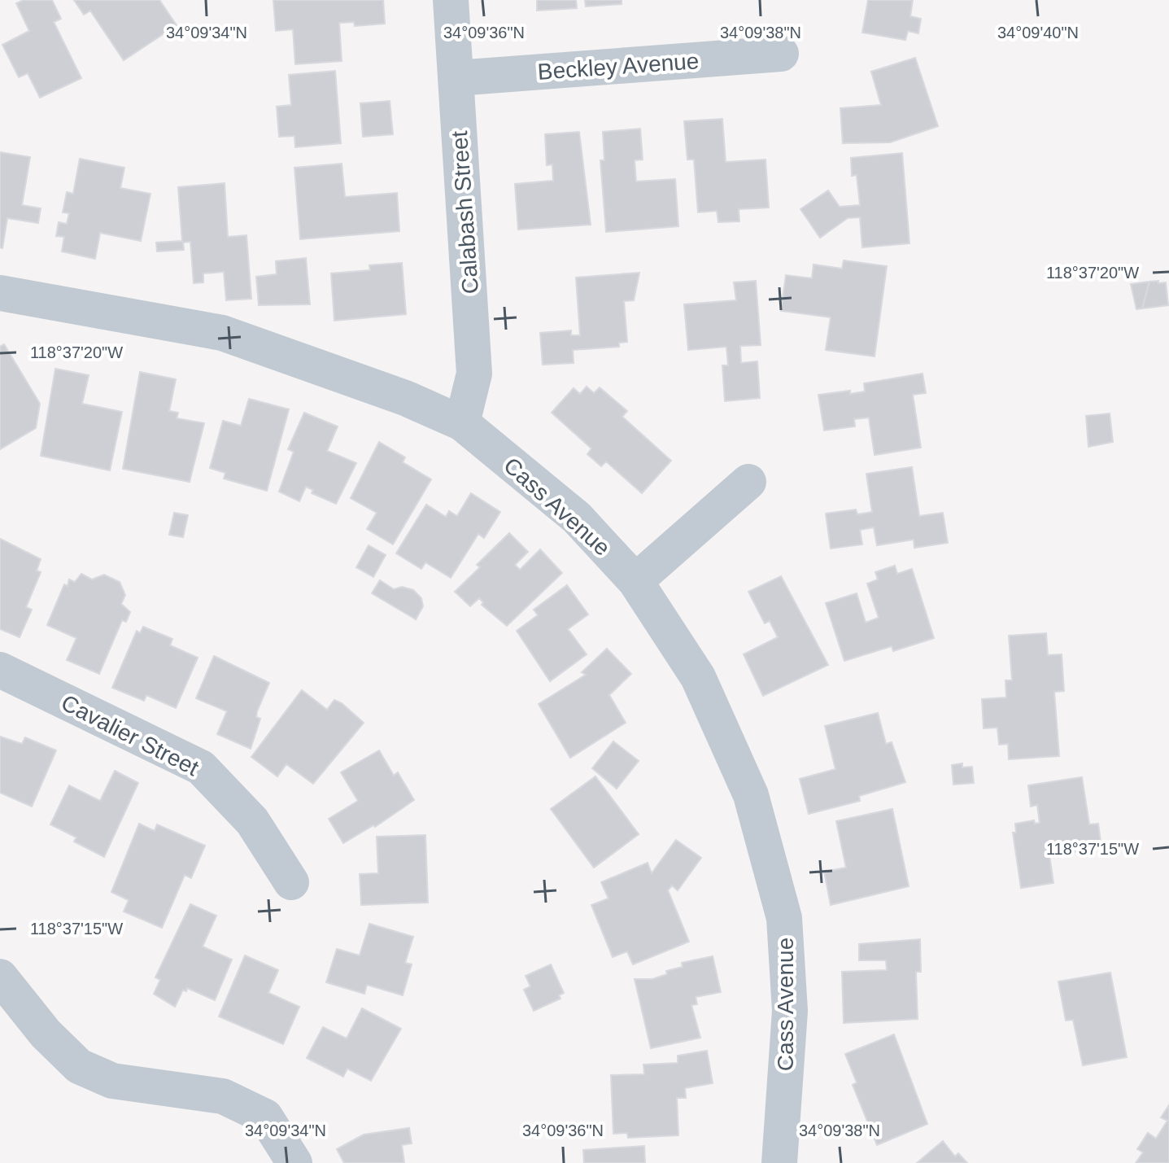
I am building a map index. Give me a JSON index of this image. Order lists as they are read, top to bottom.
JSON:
{
  "streets": {
    "street": [
      "Beckley Avenue",
      "Calabash Street",
      "Cass Avenue",
      "Cavalier Street"
    ]
  },
  "crossings": [
    ["Beckley Avenue", "Calabash Street"],
    ["Calabash Street", "Cass Avenue"]
  ],
  "coordinates": [
    "34°09'34\"N",
    "34°09'36\"N",
    "34°09'38\"N",
    "34°09'40\"N",
    "118°37'20\"W",
    "118°37'15\"W"
  ]
}
